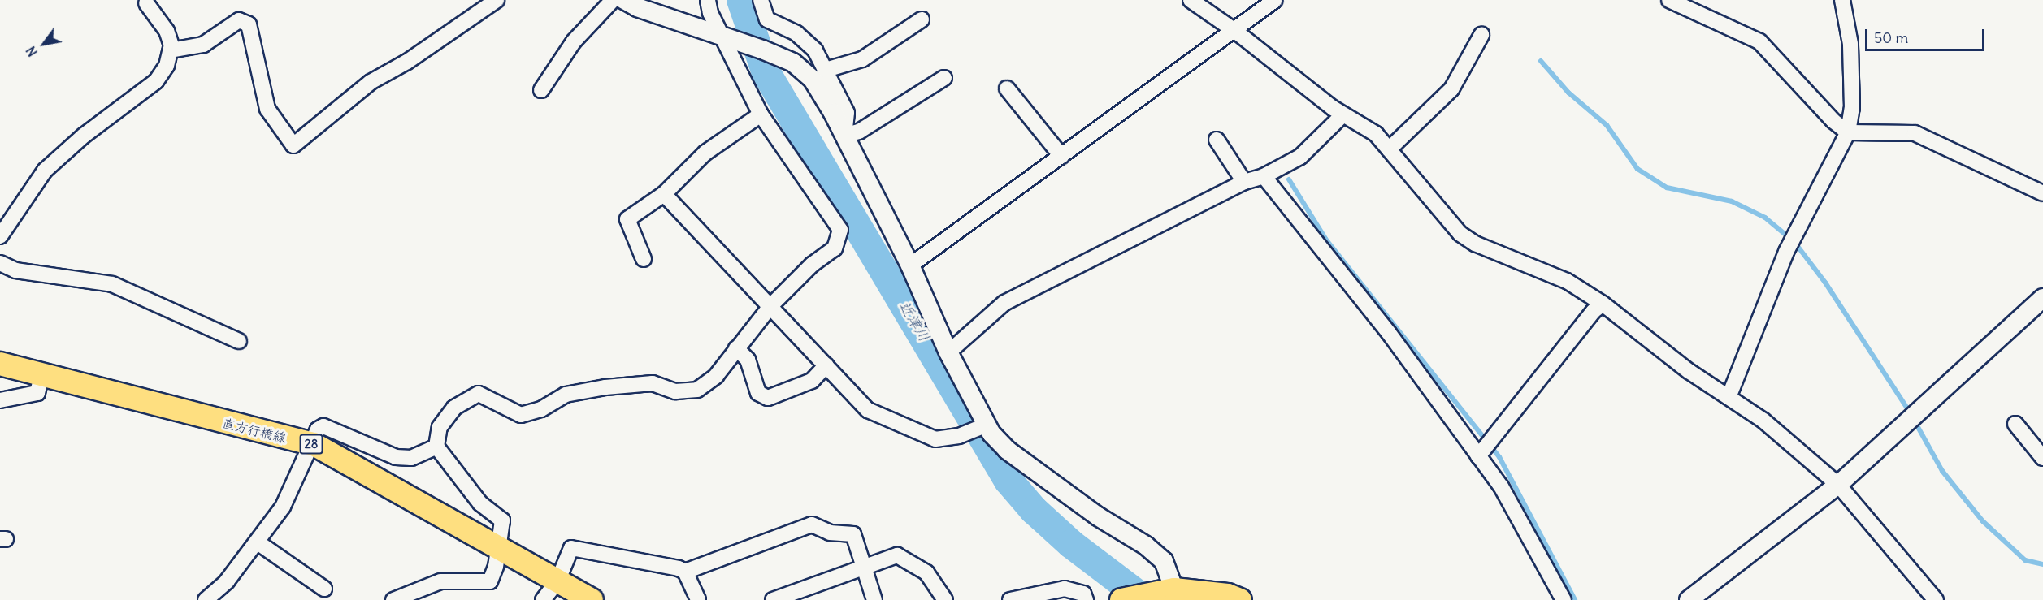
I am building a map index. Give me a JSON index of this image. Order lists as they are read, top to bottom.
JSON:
{
  "streets": {
    "main road": ["直方行橋線", "28"]
  },
  "water": ["近津川"],
  "scale_bar": "50 m",
  "north": "bottom left"
}
